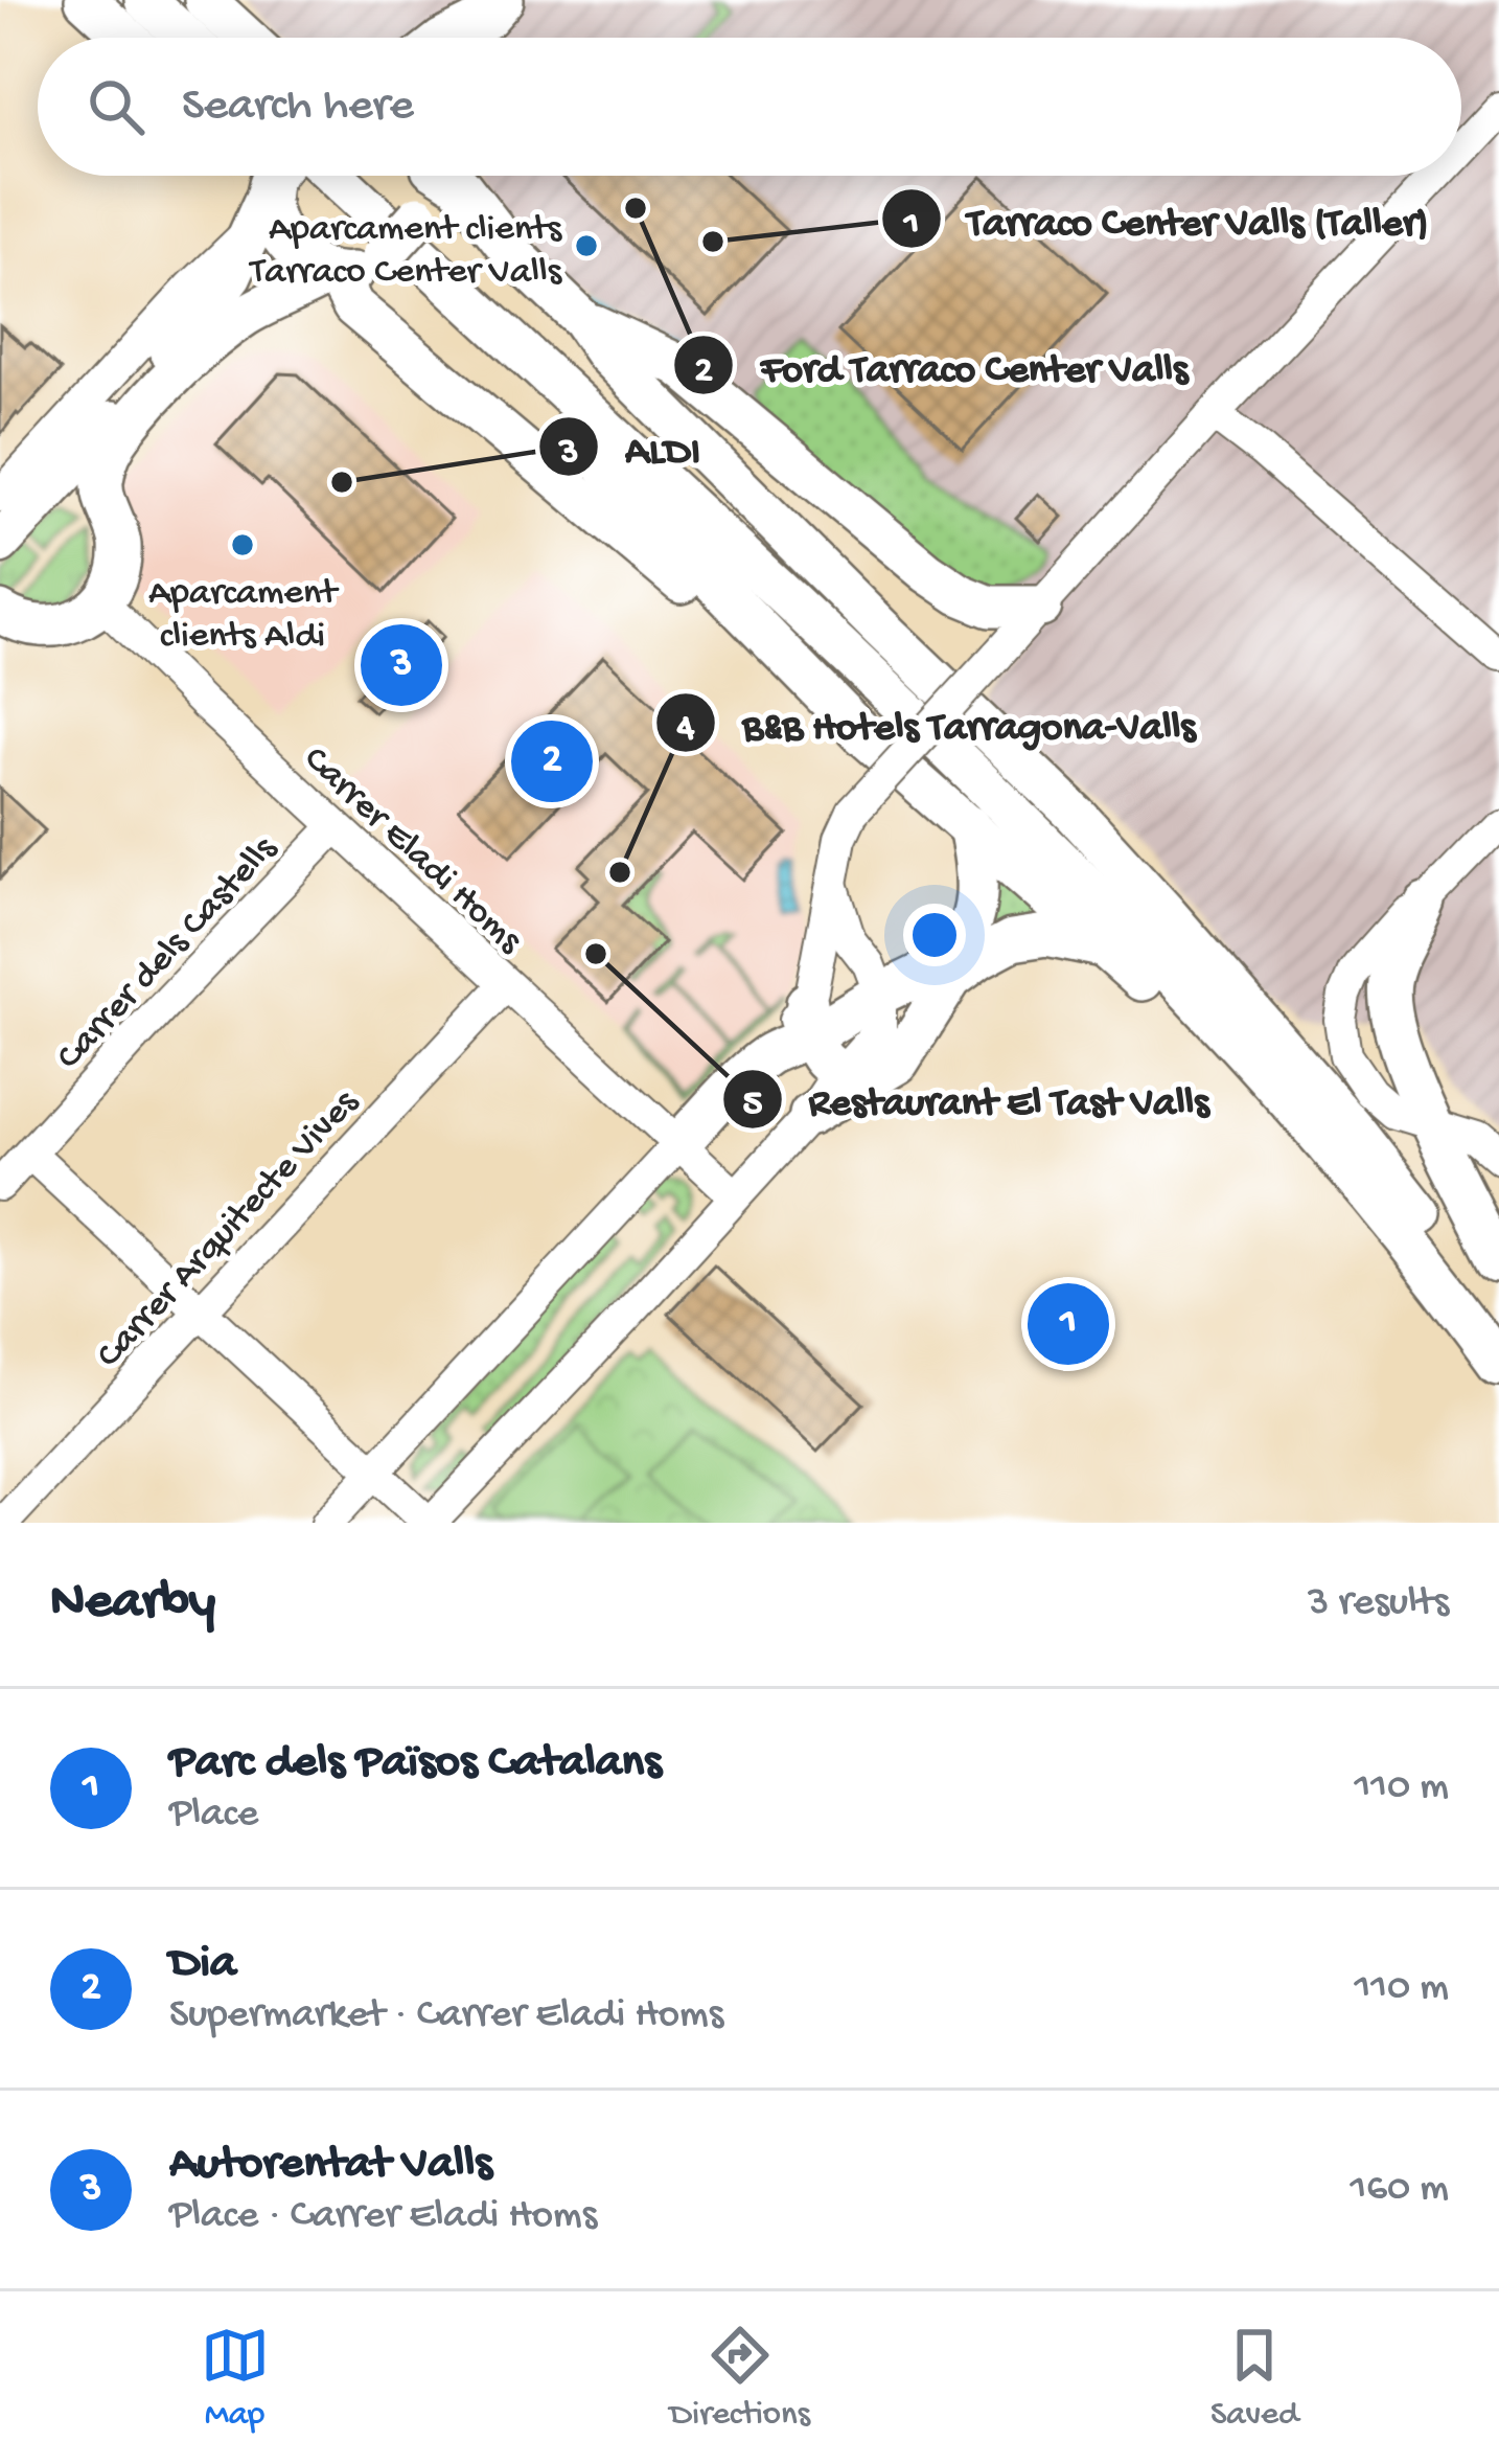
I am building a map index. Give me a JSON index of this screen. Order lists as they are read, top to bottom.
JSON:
{
  "streets": {
    "street": ["Carrer Eladi Homs", "Carrer dels Castells", "Carrer Arquitecte Vives"]
  },
  "crossings": [
    ["Carrer Eladi Homs", "Carrer dels Castells"],
    ["Carrer Eladi Homs", "Carrer Arquitecte Vives"]
  ],
  "places": [
    "Ford Tarraco Center Valls",
    "Tarraco Center Valls (Taller)",
    "Aparcament clients Tarraco Center Valls",
    "ALDI",
    "Aparcament clients Aldi",
    "B&B Hotels Tarragona-Valls",
    "Restaurant El Tast Valls"
  ],
  "page": {
    "search": "Search here",
    "pins": ["3", "2", "1"],
    "heading": ["Nearby", "3 results"],
    "list": [
      {
        "mark": "1",
        "name": "Parc dels Països Catalans",
        "note": "Place",
        "value": "110 m"
      },
      {
        "mark": "2",
        "name": "Dia",
        "note": "Supermarket · Carrer Eladi Homs",
        "value": "110 m"
      },
      {
        "mark": "3",
        "name": "Autorentat Valls",
        "note": "Place · Carrer Eladi Homs",
        "value": "160 m"
      }
    ],
    "nav": ["Map", "Directions", "Saved"]
  }
}
